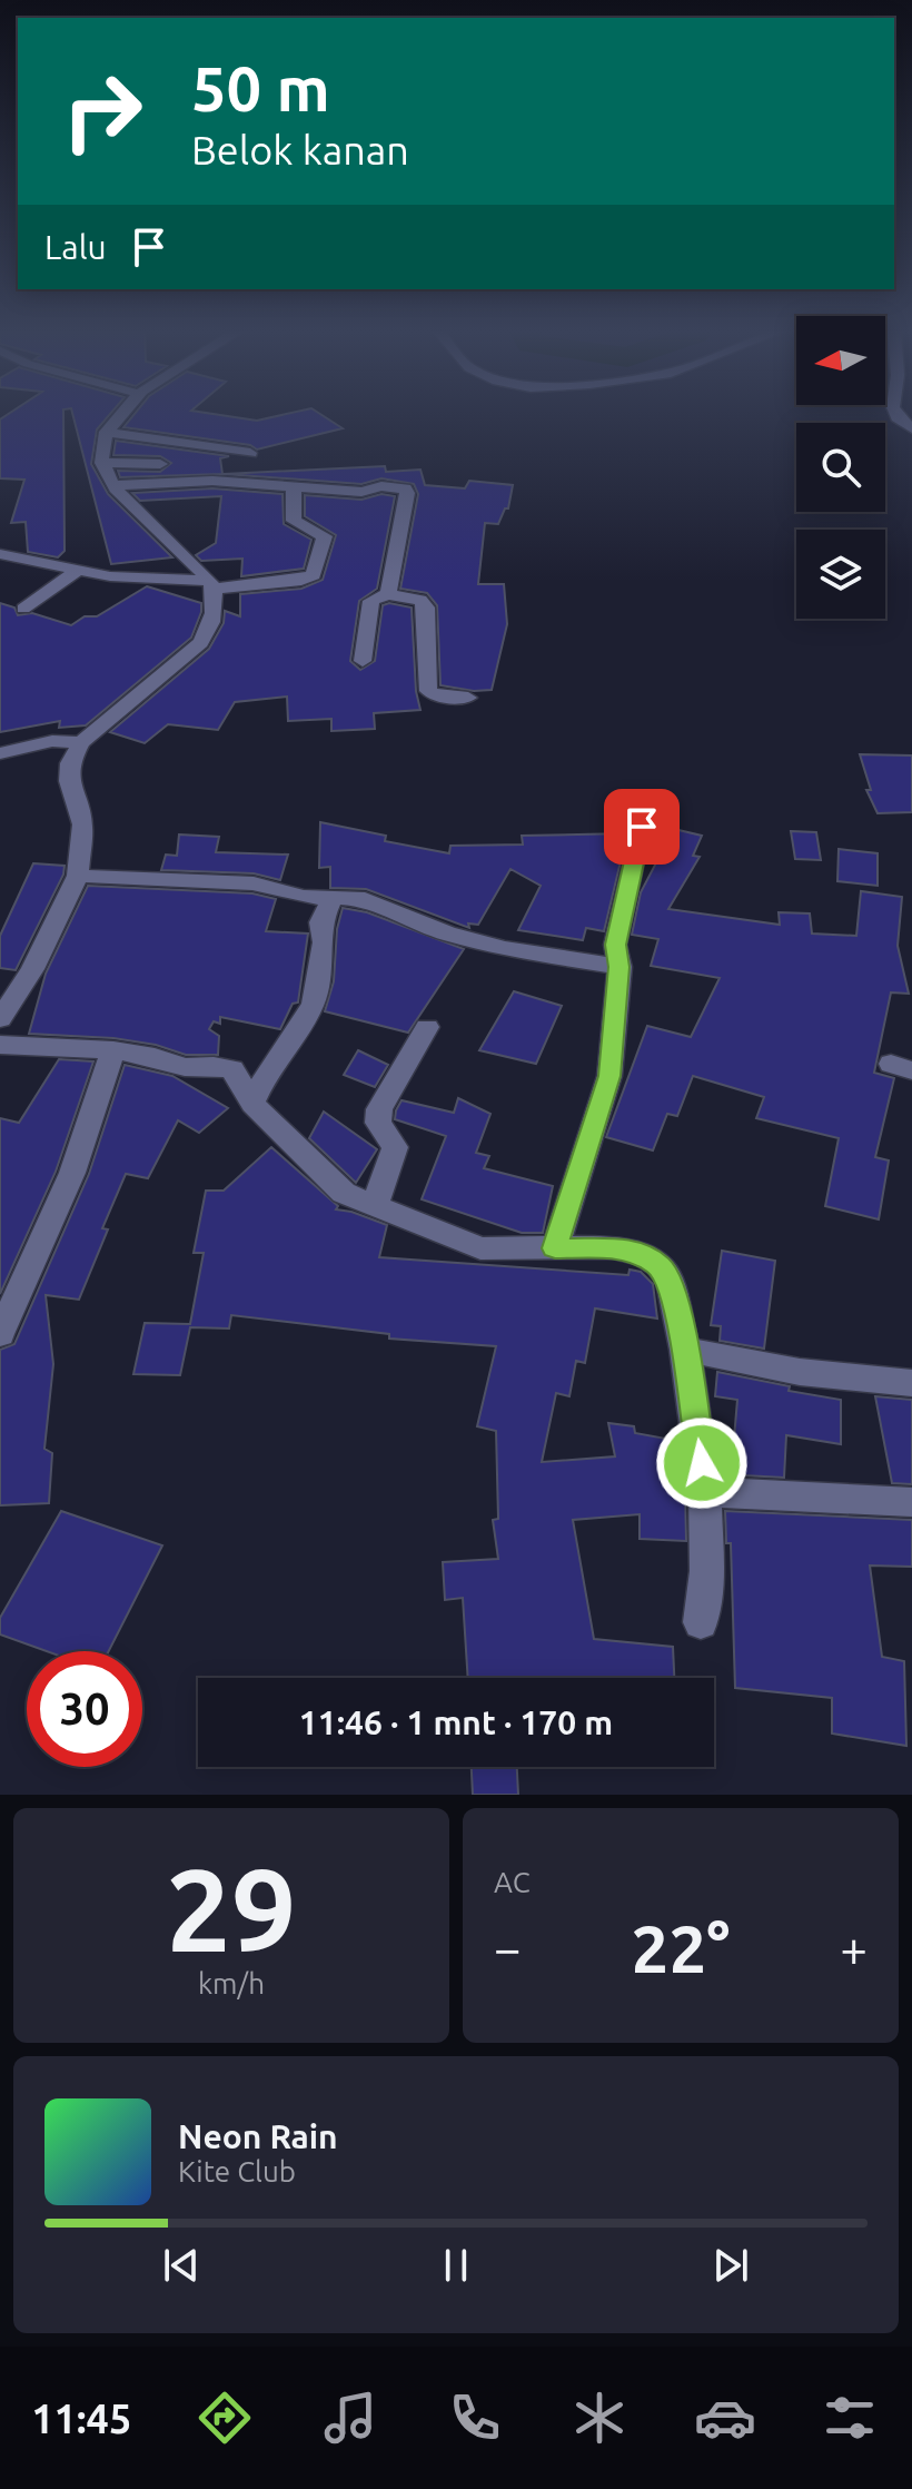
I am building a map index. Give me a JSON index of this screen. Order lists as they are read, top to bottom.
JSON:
{
  "north": "left",
  "page": {
    "turn": ["50 m", "Belok kanan"],
    "then": "Lalu",
    "limit": "30",
    "trip": "11:46 · 1 mnt · 170 m",
    "tile": [
      ["29", "km/h"],
      "AC"
    ],
    "heat": ["−", "22°", "+"],
    "song": ["Neon Rain", "Kite Club"],
    "tabs": "11:45"
  }
}
